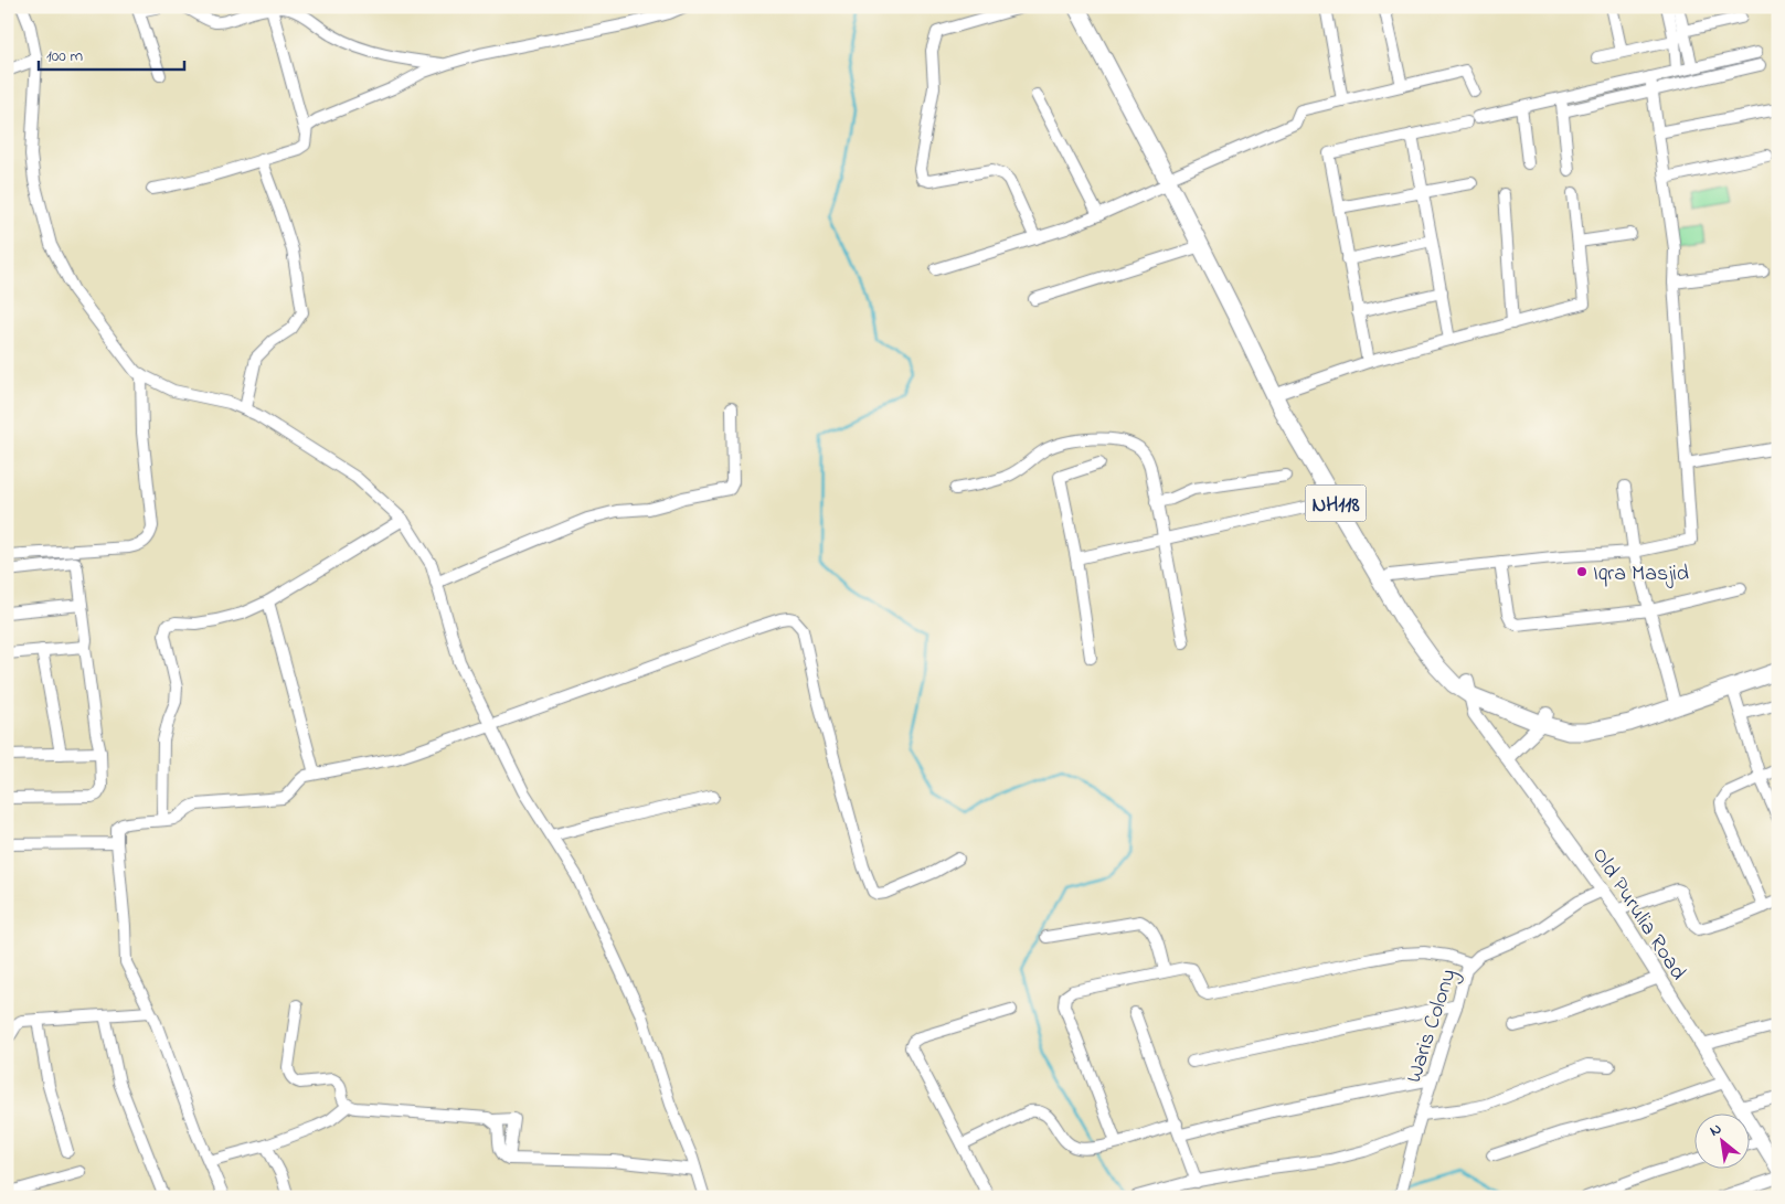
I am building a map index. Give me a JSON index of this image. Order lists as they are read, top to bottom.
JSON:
{
  "streets": {
    "highway": ["NH118"],
    "main road": ["Old Purulia Road"],
    "street": ["Waris Colony"]
  },
  "crossings": [
    ["NH118", "Old Purulia Road"],
    ["Old Purulia Road", "Waris Colony"]
  ],
  "places": ["Iqra Masjid"],
  "scale_bar": "100 m",
  "north": "top left"
}
